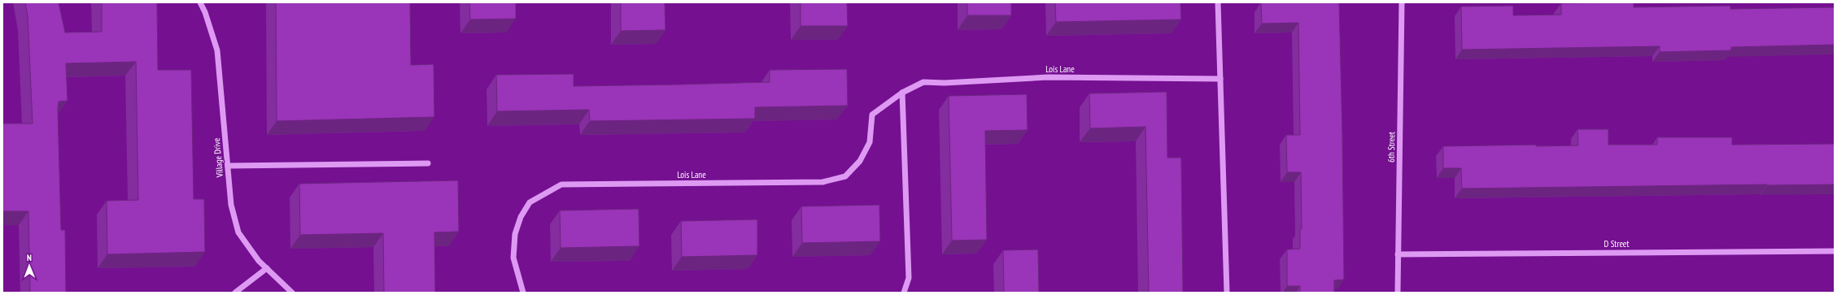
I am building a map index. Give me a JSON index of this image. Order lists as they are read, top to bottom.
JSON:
{
  "streets": {
    "street": [
      "Lois Lane",
      "6th Street",
      "Village Drive",
      "D Street"
    ]
  },
  "crossings": [
    ["6th Street", "D Street"]
  ],
  "north": "top"
}
